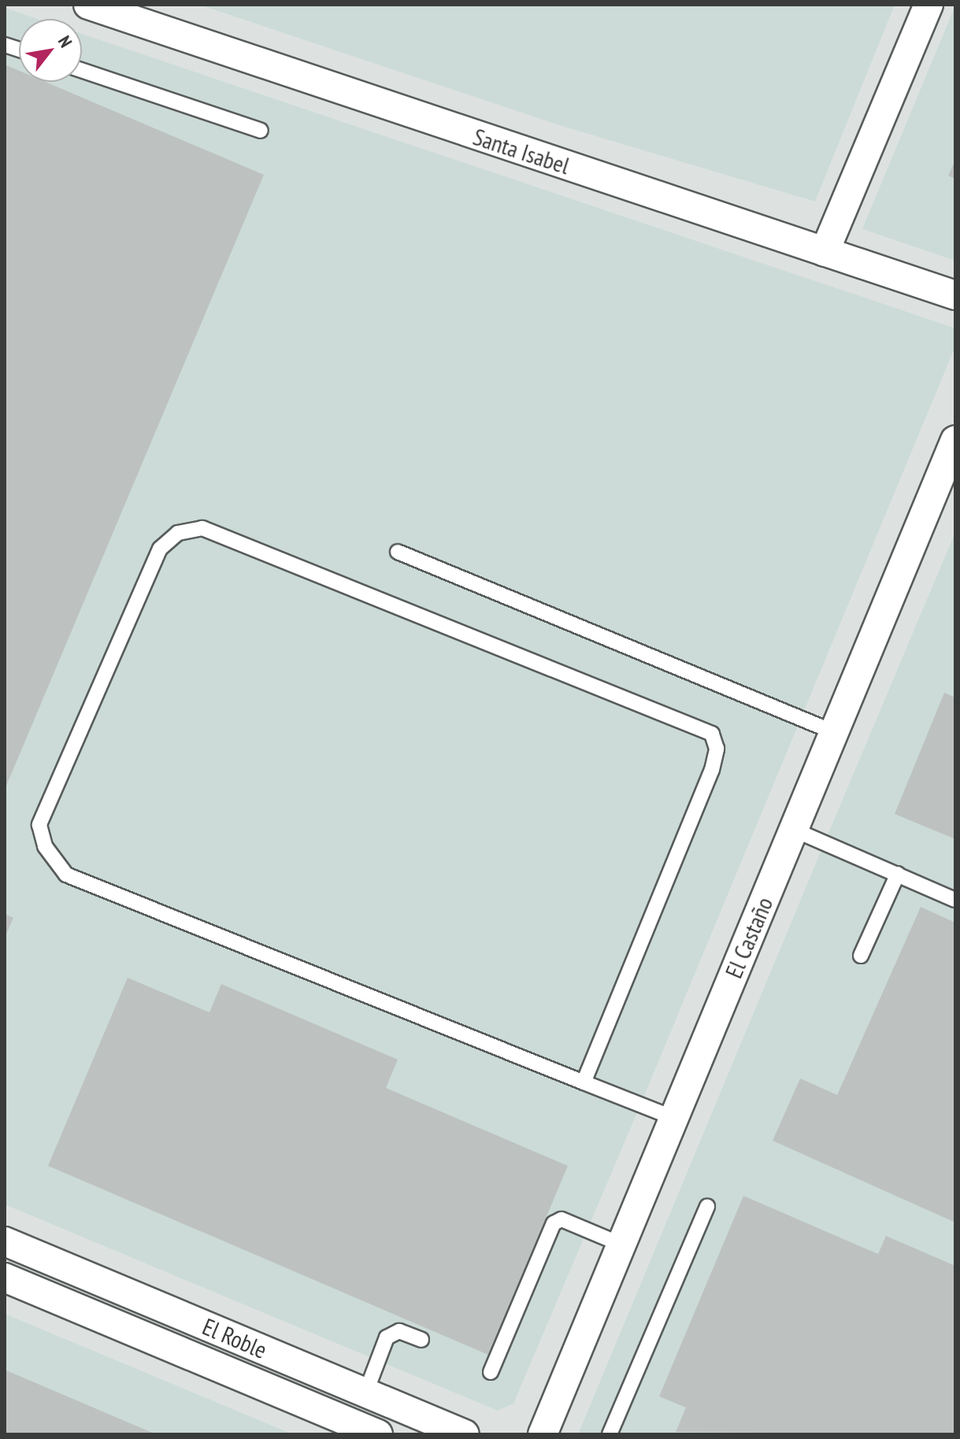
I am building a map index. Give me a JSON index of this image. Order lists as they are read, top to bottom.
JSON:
{
  "streets": {
    "street": ["Santa Isabel", "El Castaño", "El Roble"]
  },
  "north": "top right"
}
